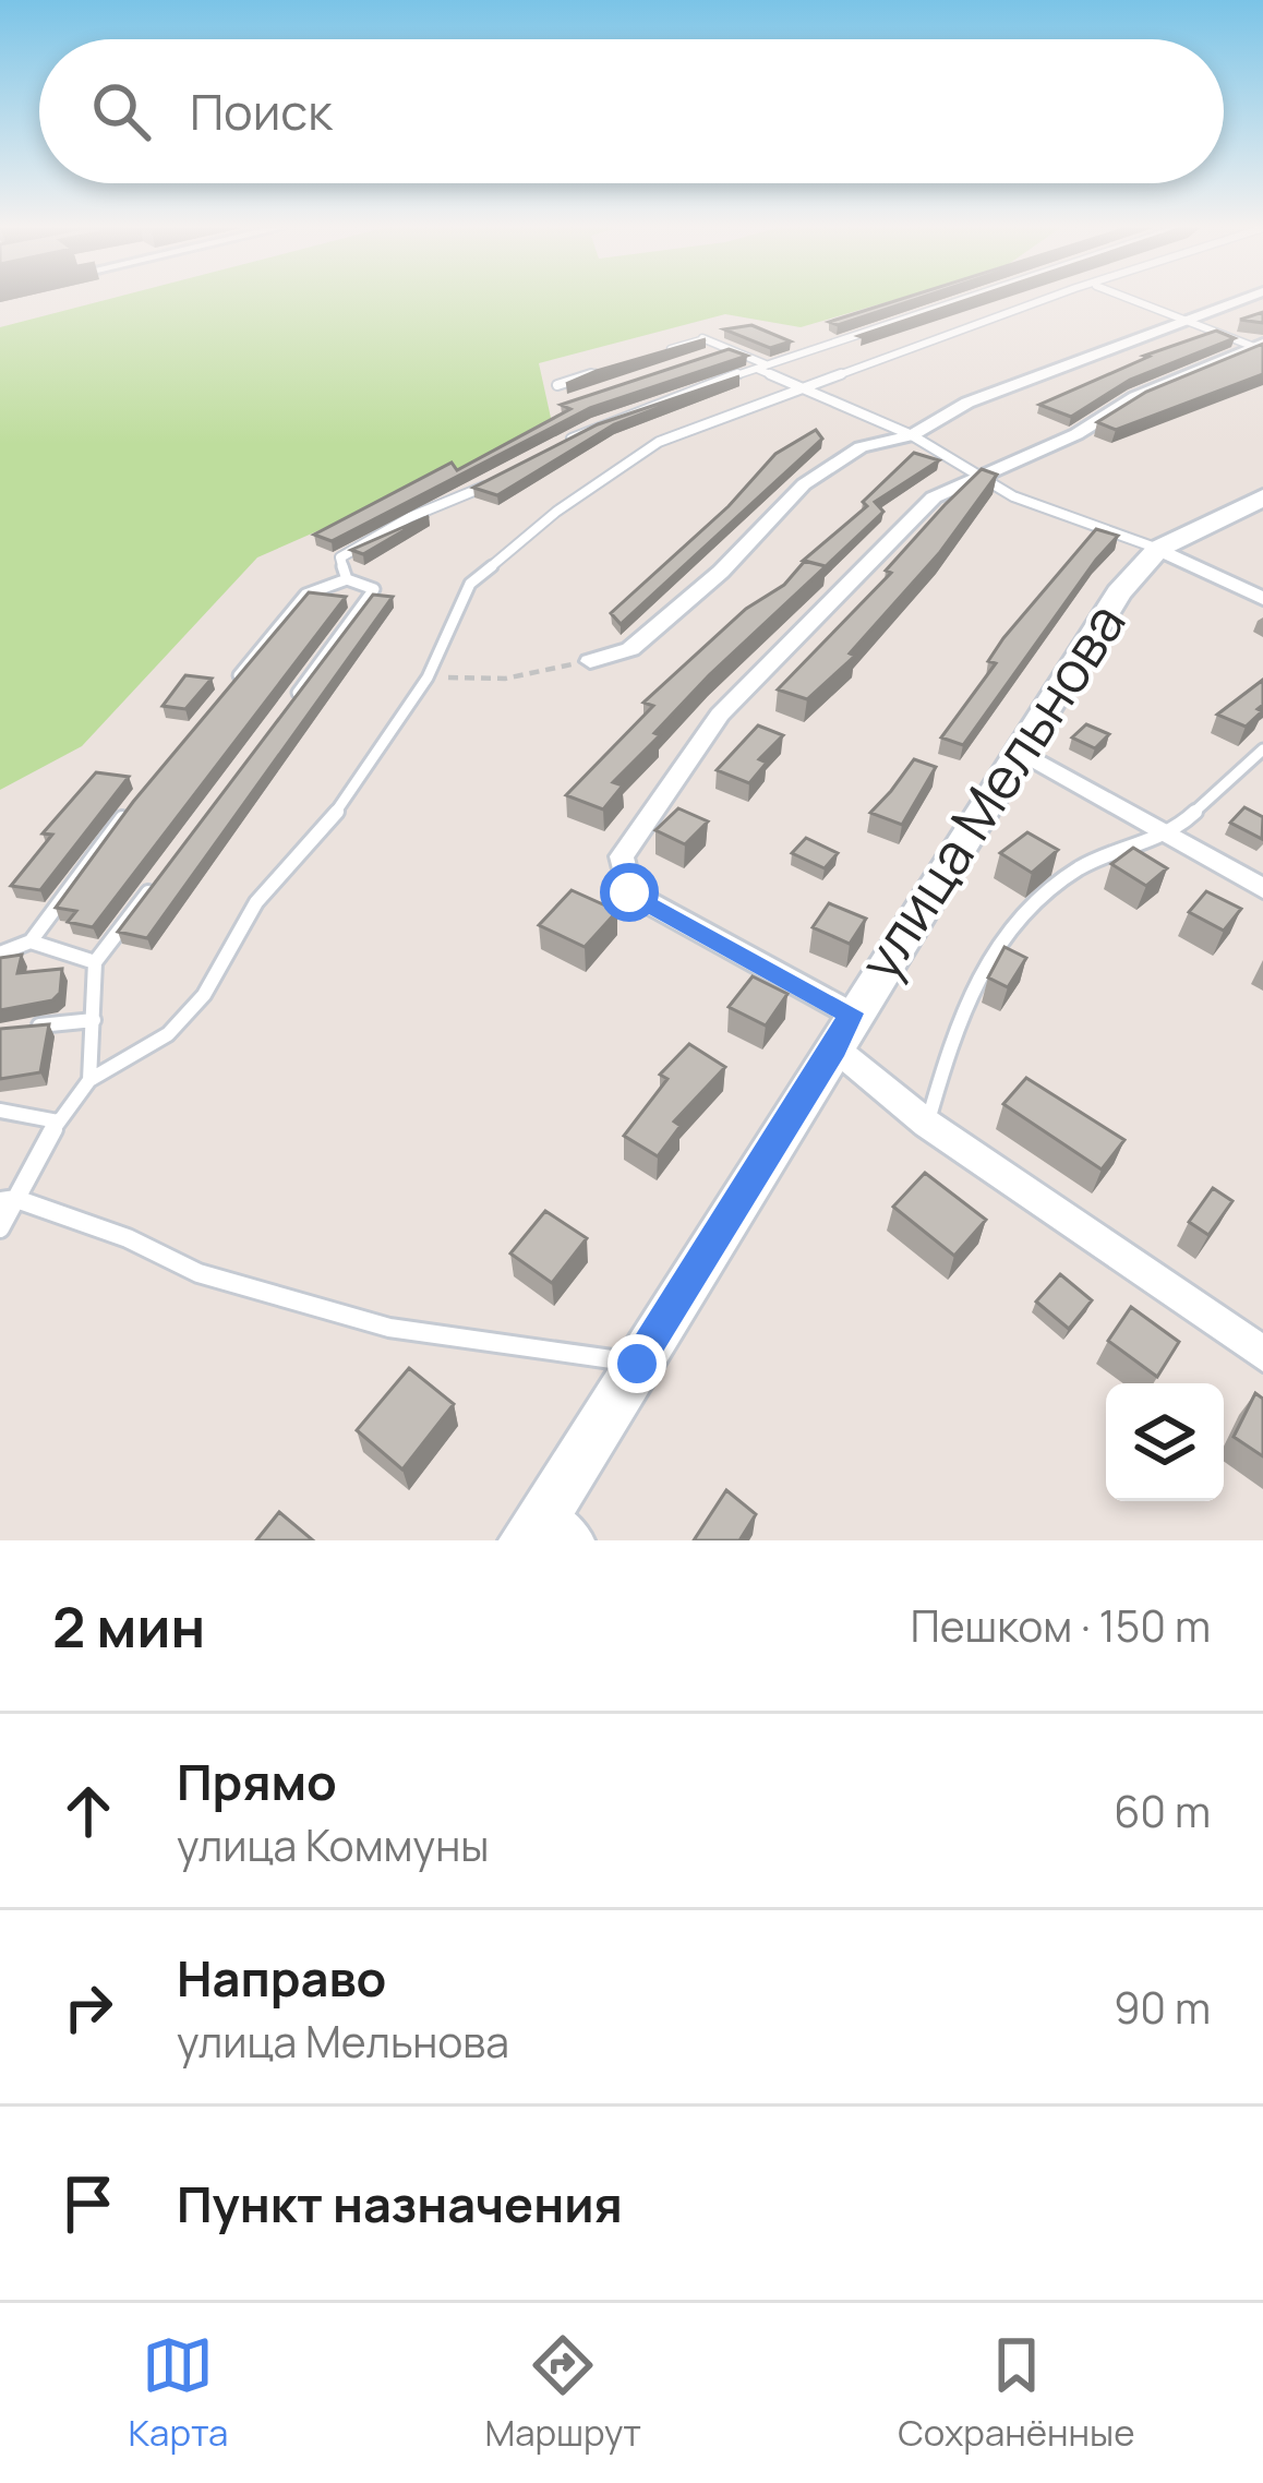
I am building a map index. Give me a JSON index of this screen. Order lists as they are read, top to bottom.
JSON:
{
  "streets": {
    "main road": ["улица Мельнова"]
  },
  "page": {
    "search": "Поиск",
    "heading": ["2 мин", "Пешком · 150 m"],
    "list": [
      ["Прямо", "улица Коммуны", "60 m"],
      ["Направо", "улица Мельнова", "90 m"],
      "Пункт назначения"
    ],
    "nav": ["Карта", "Маршрут", "Сохранённые"]
  }
}
